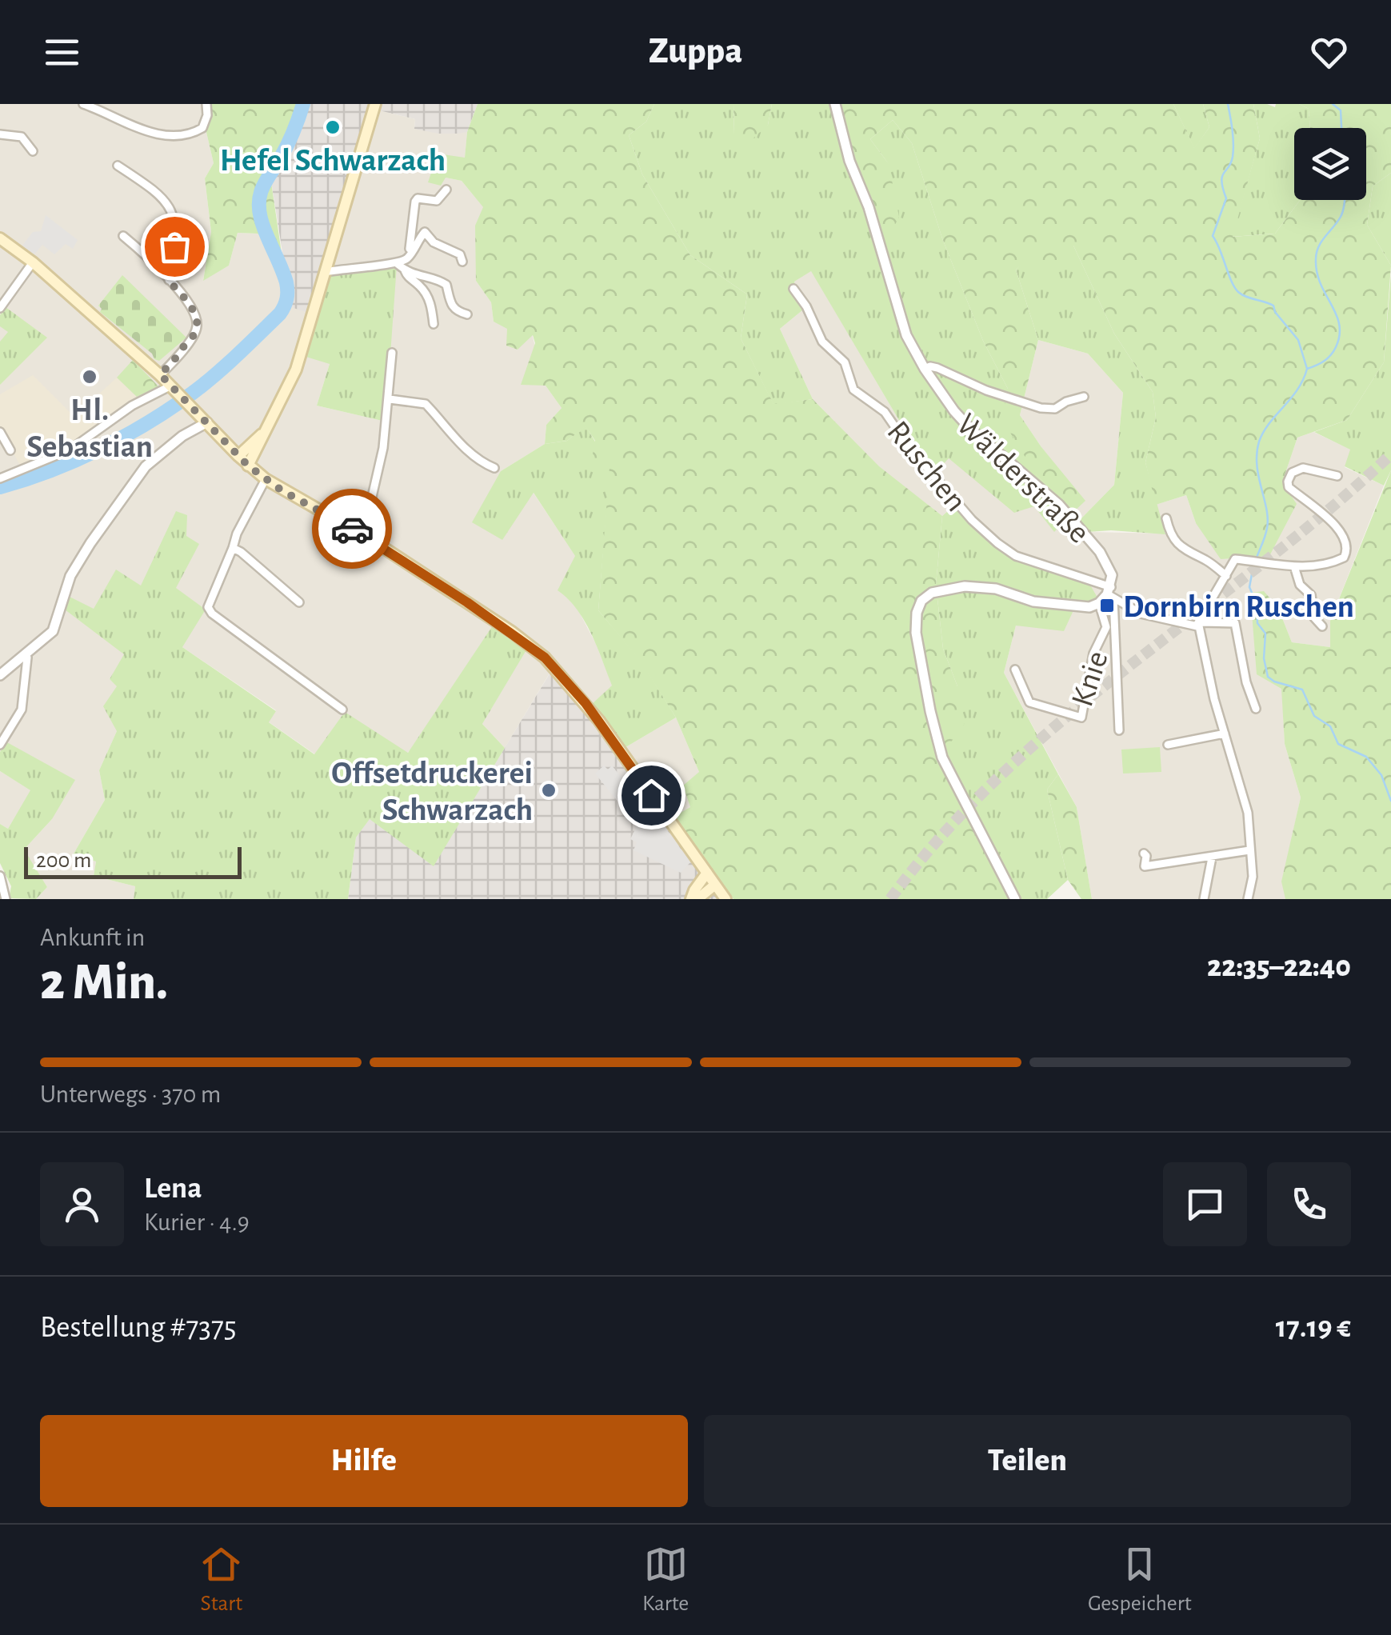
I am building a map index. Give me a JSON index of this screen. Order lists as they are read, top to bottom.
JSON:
{
  "streets": {
    "street": ["Ruschen", "Wälderstraße", "Knie"]
  },
  "crossings": [
    ["Ruschen", "Wälderstraße"],
    ["Ruschen", "Knie"],
    ["Wälderstraße", "Knie"]
  ],
  "places": {
    "other": ["Hefel Schwarzach", "Hl. Sebastian", "Offsetdruckerei Schwarzach"],
    "transit": ["Dornbirn Ruschen"]
  },
  "scale_bar": "200 m",
  "page": {
    "header": "Zuppa",
    "scale": "200 m",
    "heading": ["2 Min.", "Ankunft in", "22:35–22:40"],
    "panel": [
      "Lena",
      "Kurier · 4.9",
      "Bestellung #7375",
      "17.19 €"
    ],
    "bar": "Unterwegs · 370 m",
    "buttons": ["Hilfe", "Teilen"],
    "tabs": ["Start", "Karte", "Gespeichert"]
  }
}
